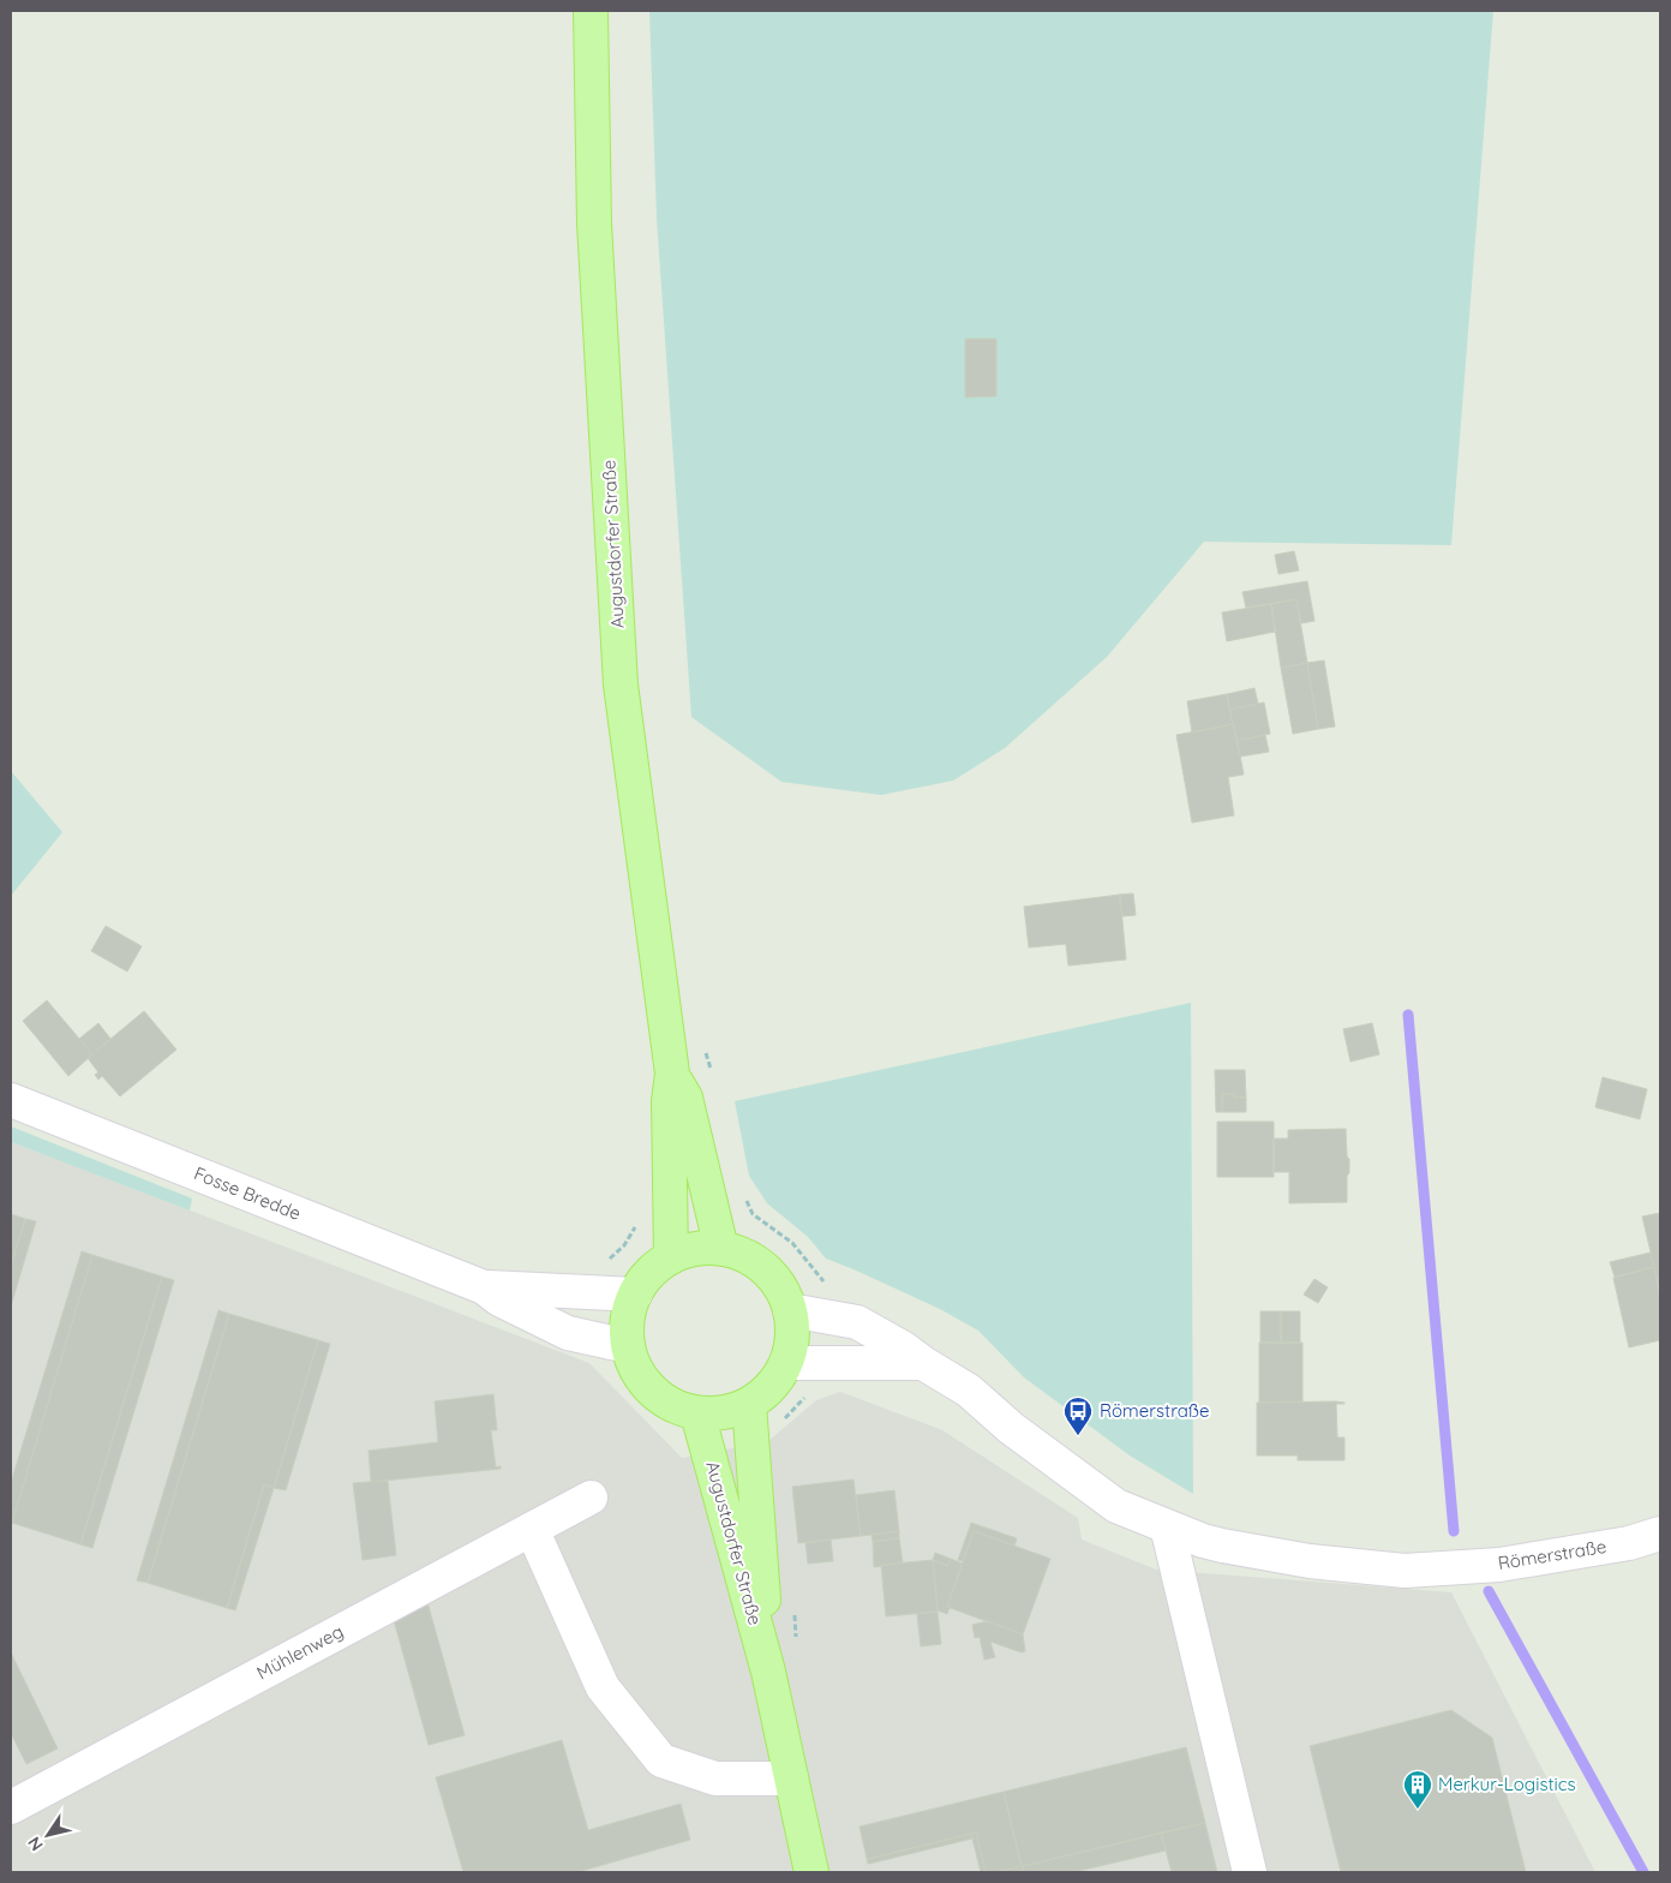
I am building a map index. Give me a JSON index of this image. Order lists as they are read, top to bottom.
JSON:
{
  "streets": {
    "main road": ["Augustdorfer Straße"],
    "street": ["Fosse Bredde", "Römerstraße", "Mühlenweg"]
  },
  "crossings": [
    ["Augustdorfer Straße", "Fosse Bredde"],
    ["Augustdorfer Straße", "Römerstraße"],
    ["Fosse Bredde", "Römerstraße"]
  ],
  "places": {
    "bus stop": ["Römerstraße"],
    "building": ["Merkur-Logistics"]
  },
  "north": "bottom left"
}
